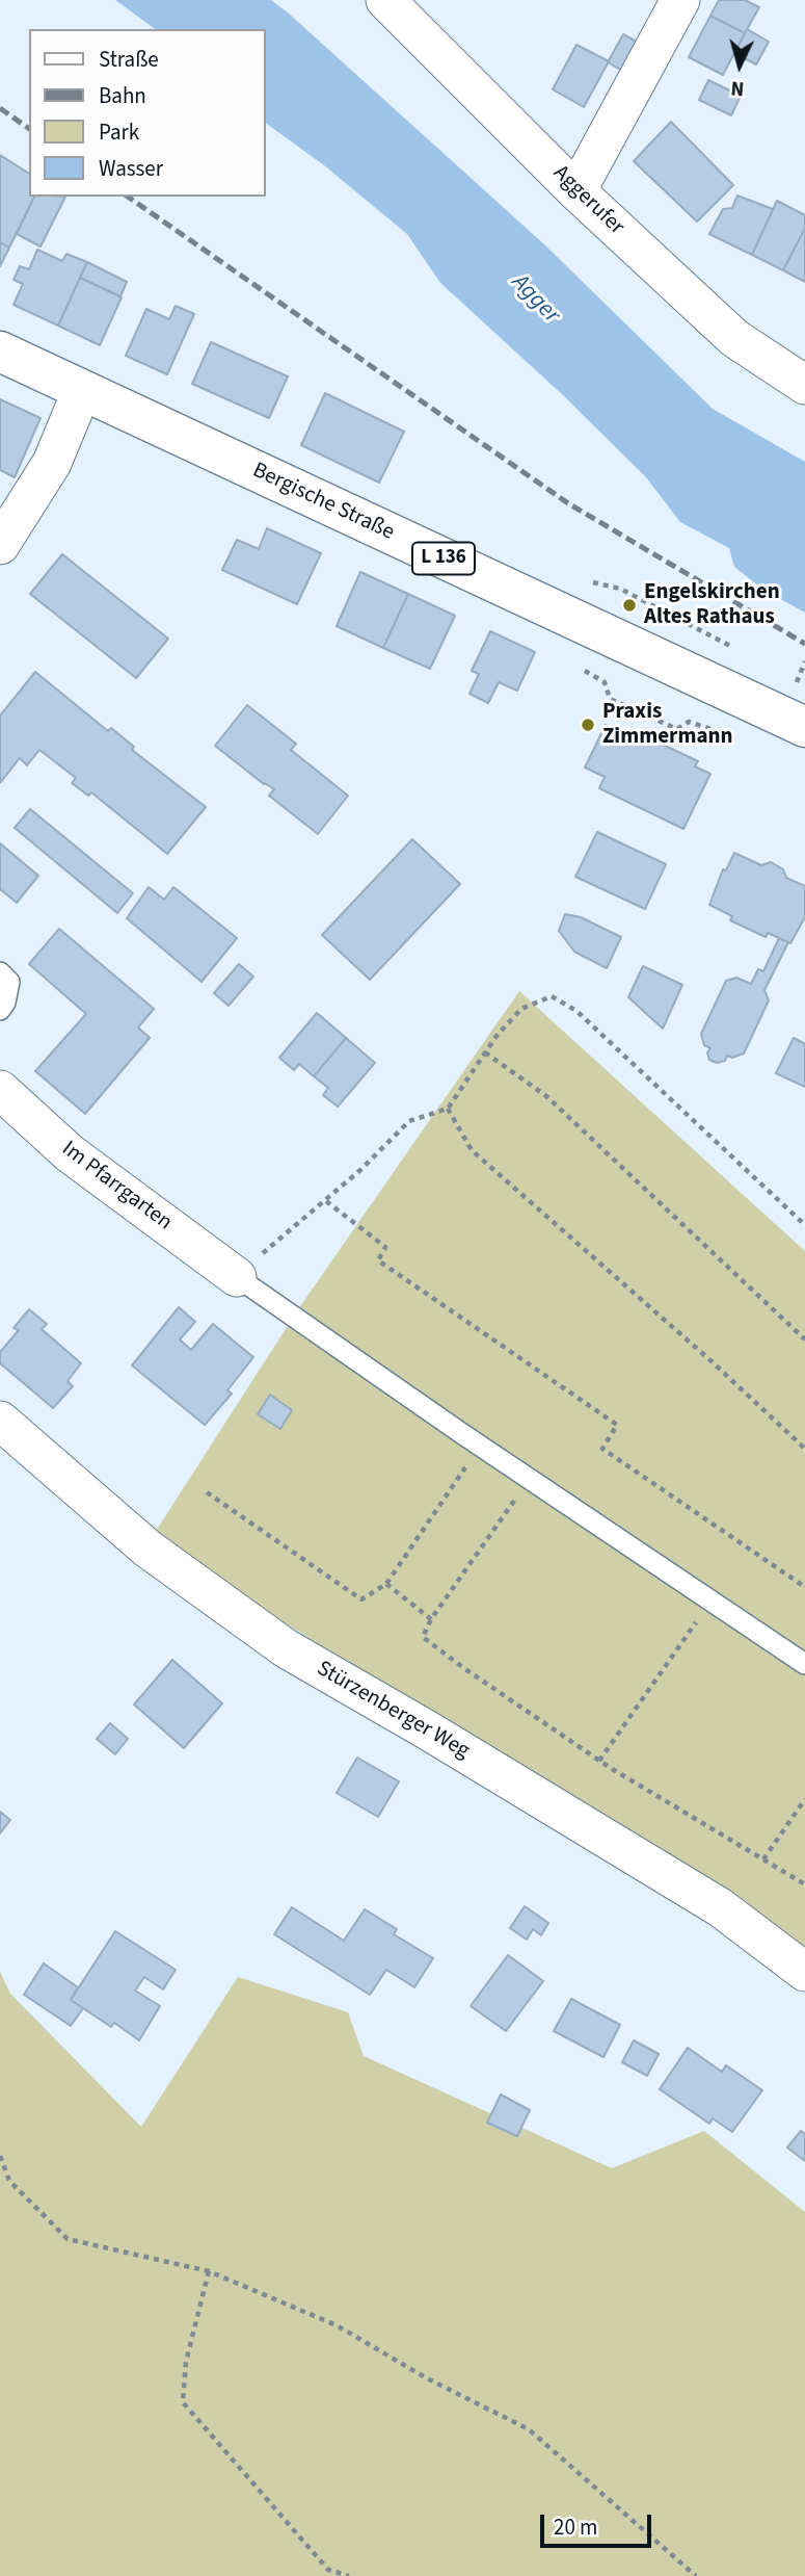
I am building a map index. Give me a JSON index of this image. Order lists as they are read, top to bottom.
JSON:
{
  "streets": {
    "main road": ["Bergische Straße", "L 136"],
    "street": ["Aggerufer", "Im Pfarrgarten", "Stürzenberger Weg"]
  },
  "water": ["Agger"],
  "places": ["Engelskirchen Altes Rathaus", "Praxis Zimmermann"],
  "legend": [
    "Straße",
    "Bahn",
    "Park",
    "Wasser"
  ],
  "scale_bar": "20 m",
  "north": "bottom"
}
